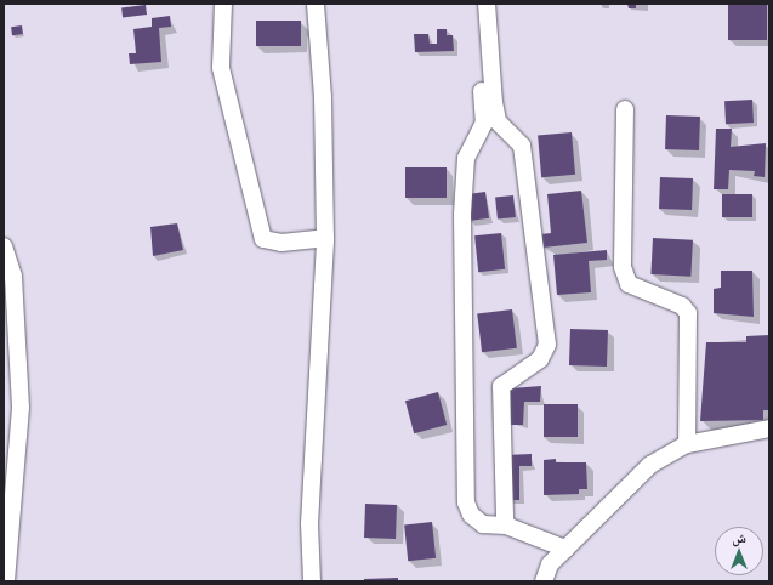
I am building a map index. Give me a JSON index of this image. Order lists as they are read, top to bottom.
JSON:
{
  "north": "top"
}
